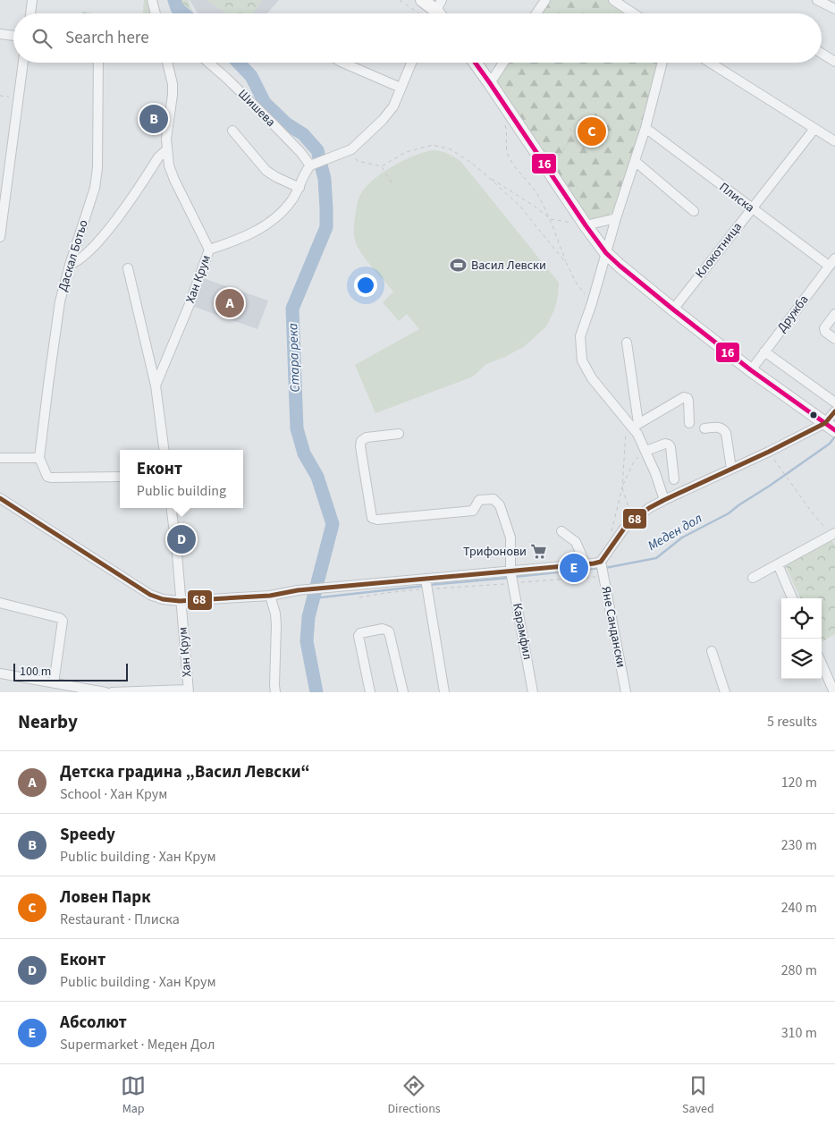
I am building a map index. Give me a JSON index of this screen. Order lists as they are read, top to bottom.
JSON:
{
  "streets": {
    "street": [
      "Шишева",
      "Плиска",
      "Клокотница",
      "Даскал Ботьо",
      "Хан Крум",
      "Дружба",
      "Яне Сандански",
      "Карамфил"
    ]
  },
  "crossings": [
    ["Плиска", "Клокотница"],
    ["Плиска", "Дружба"]
  ],
  "water": ["Стара река", "Меден дол"],
  "places": {
    "sports": ["Васил Левски"],
    "supermarket": ["Трифонови"]
  },
  "lines": ["transit line 16", "transit line 68"],
  "scale_bar": "100 m",
  "page": {
    "search": "Search here",
    "pins": [
      "B",
      "C",
      "A",
      "D",
      "E"
    ],
    "popup": ["Еконт", "Public building"],
    "scale": "100 m",
    "heading": ["Nearby", "5 results"],
    "list": [
      {
        "mark": "A",
        "name": "Детска градина „Васил Левски“",
        "note": "School · Хан Крум",
        "value": "120 m"
      },
      {
        "mark": "B",
        "name": "Speedy",
        "note": "Public building · Хан Крум",
        "value": "230 m"
      },
      {
        "mark": "C",
        "name": "Ловен Парк",
        "note": "Restaurant · Плиска",
        "value": "240 m"
      },
      {
        "mark": "D",
        "name": "Еконт",
        "note": "Public building · Хан Крум",
        "value": "280 m"
      },
      {
        "mark": "E",
        "name": "Абсолют",
        "note": "Supermarket · Меден Дол",
        "value": "310 m"
      }
    ],
    "nav": ["Map", "Directions", "Saved"]
  }
}
